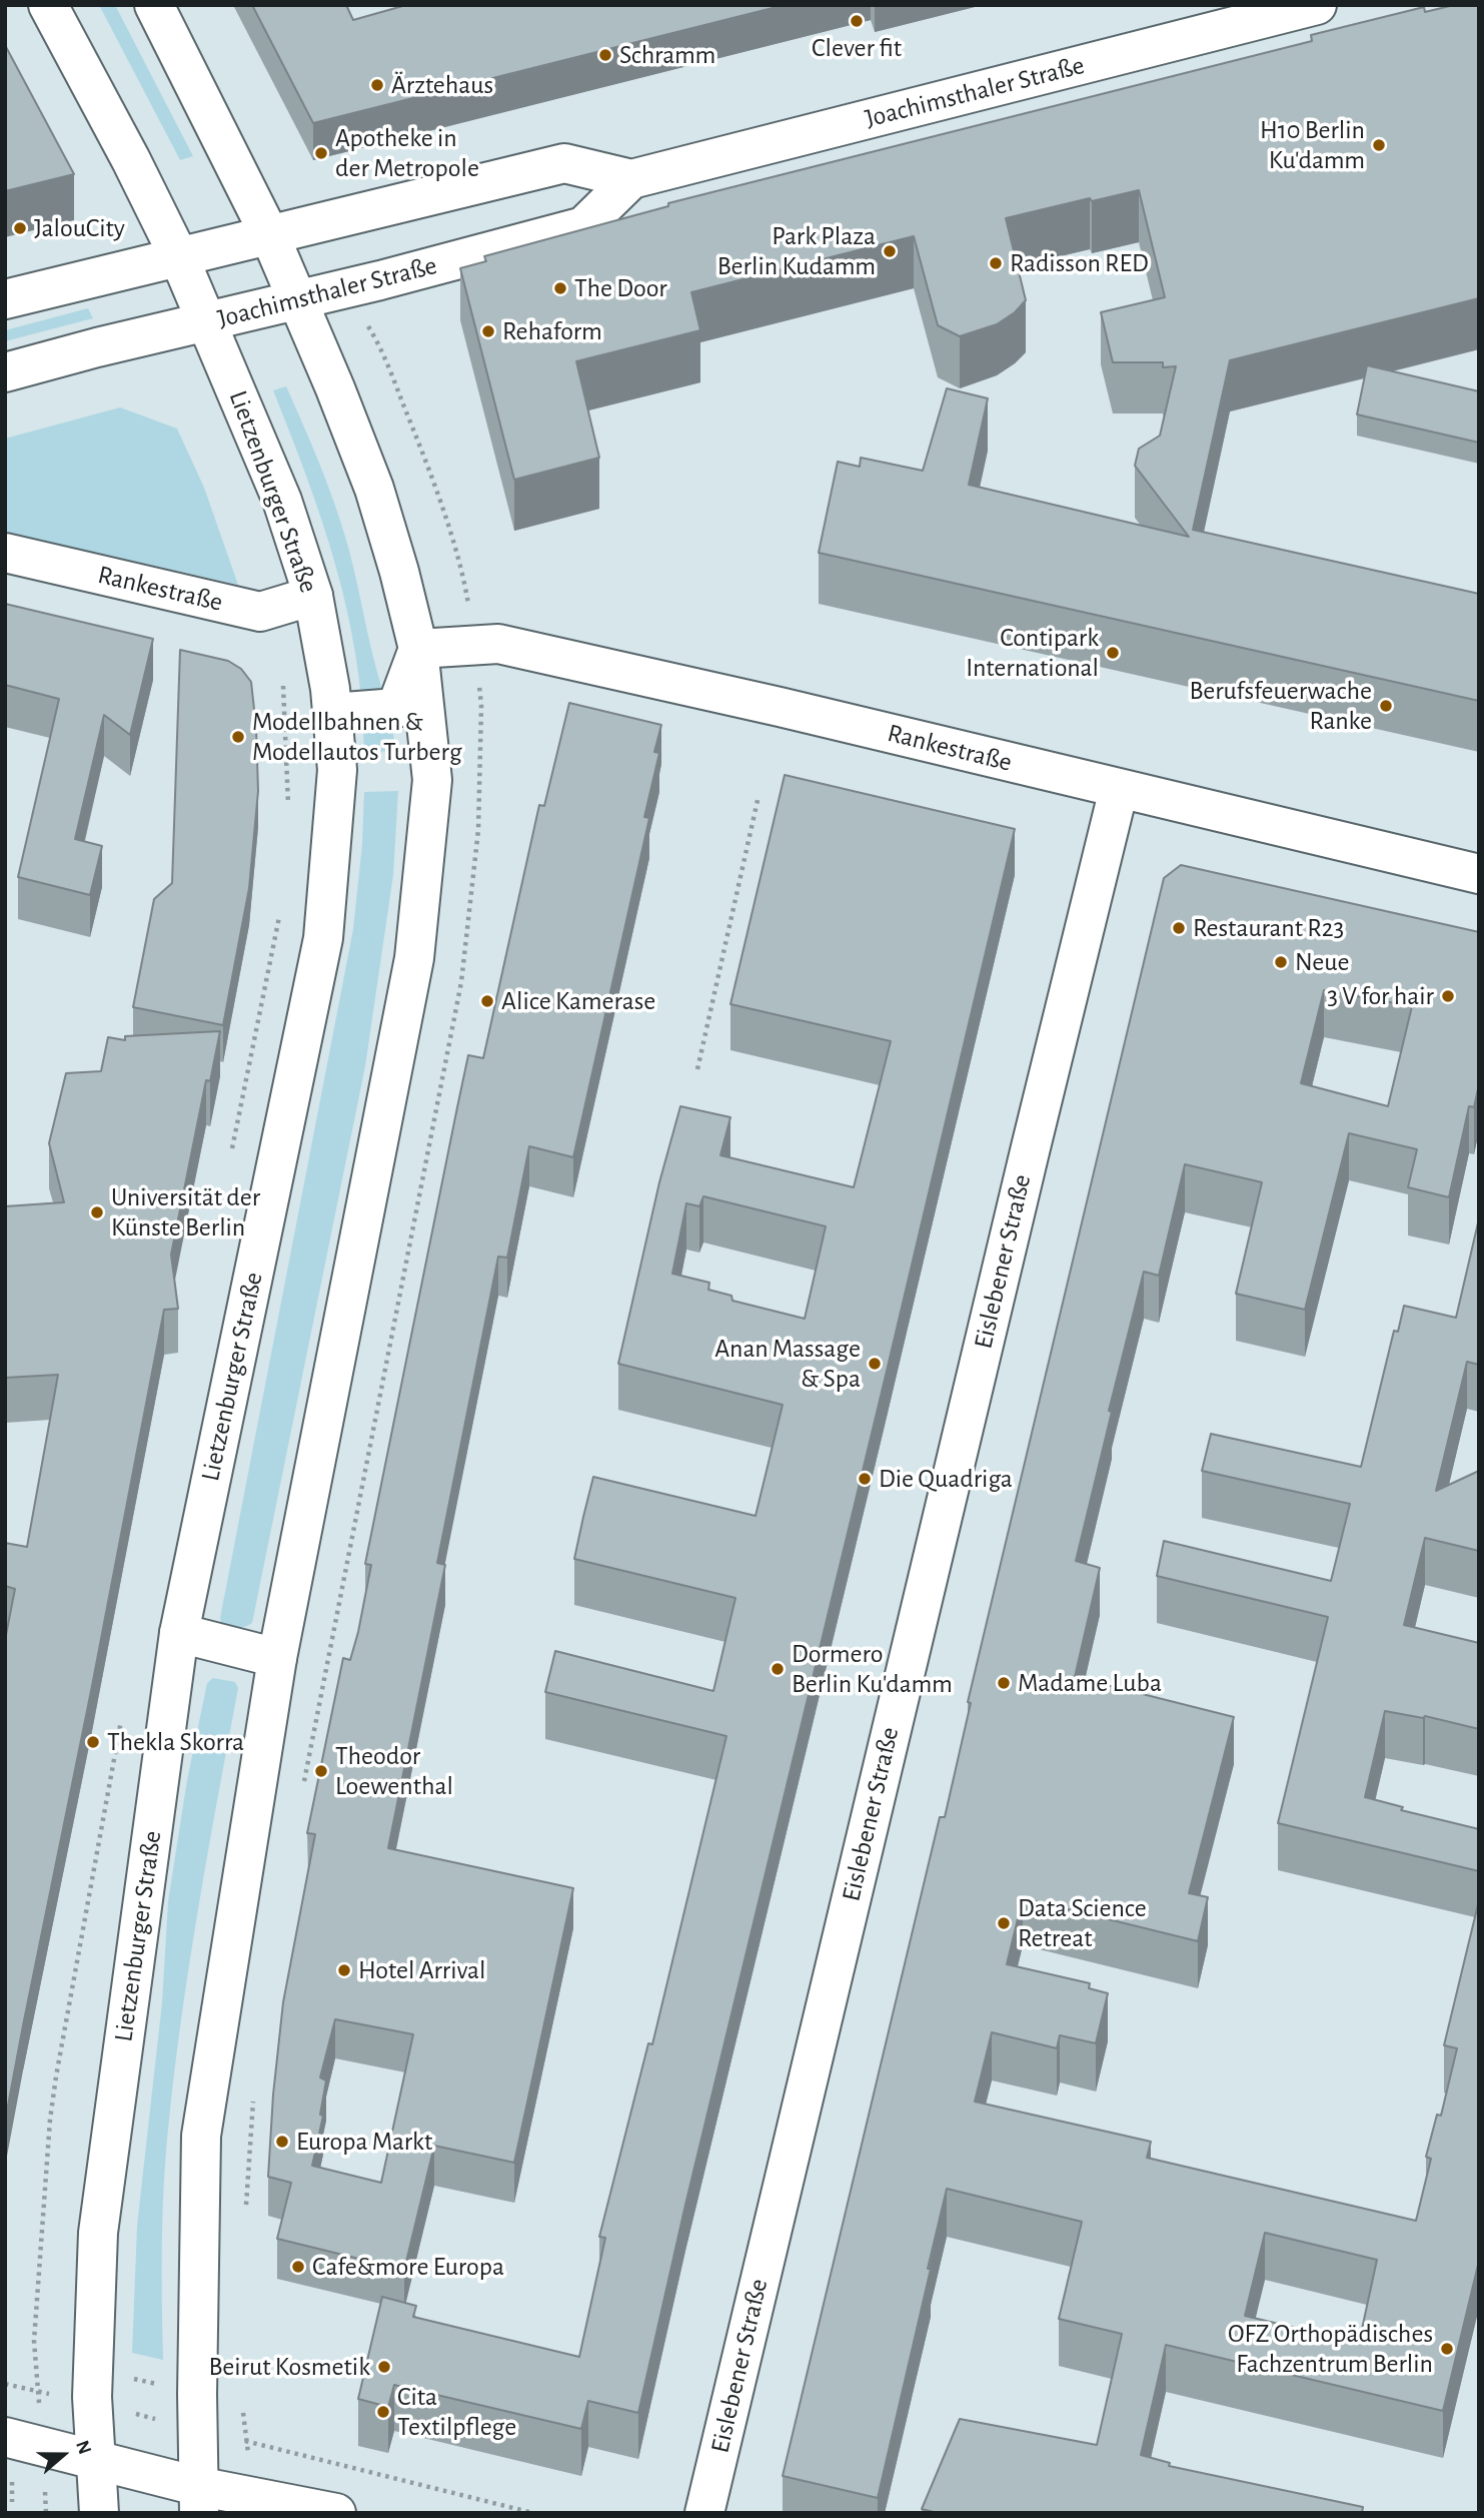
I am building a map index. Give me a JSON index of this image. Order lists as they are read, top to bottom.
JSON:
{
  "streets": {
    "main road": [
      "Joachimsthaler Straße",
      "Lietzenburger Straße",
      "Rankestraße",
      "Eislebener Straße"
    ]
  },
  "crossings": [
    ["Joachimsthaler Straße", "Lietzenburger Straße"],
    ["Lietzenburger Straße", "Rankestraße"],
    ["Rankestraße", "Eislebener Straße"]
  ],
  "places": [
    "Clever fit",
    "Schramm",
    "Ärztehaus",
    "H10 Berlin Ku'damm",
    "Apotheke in der Metropole",
    "JalouCity",
    "Park Plaza Berlin Kudamm",
    "Radisson RED",
    "The Door",
    "Rehaform",
    "Contipark International",
    "Berufsfeuerwache Ranke",
    "Modellbahnen & Modellautos Turberg",
    "Restaurant R23",
    "Neue",
    "3 V for hair",
    "Alice Kamerase",
    "Universität der Künste Berlin",
    "Anan Massage & Spa",
    "Die Quadriga",
    "Dormero Berlin Ku'damm",
    "Madame Luba",
    "Thekla Skorra",
    "Theodor Loewenthal",
    "Data Science Retreat",
    "Hotel Arrival",
    "Europa Markt",
    "Cafe&more Europa",
    "OFZ Orthopädisches Fachzentrum Berlin",
    "Beirut Kosmetik",
    "Cita Textilpflege"
  ],
  "north": "right"
}
